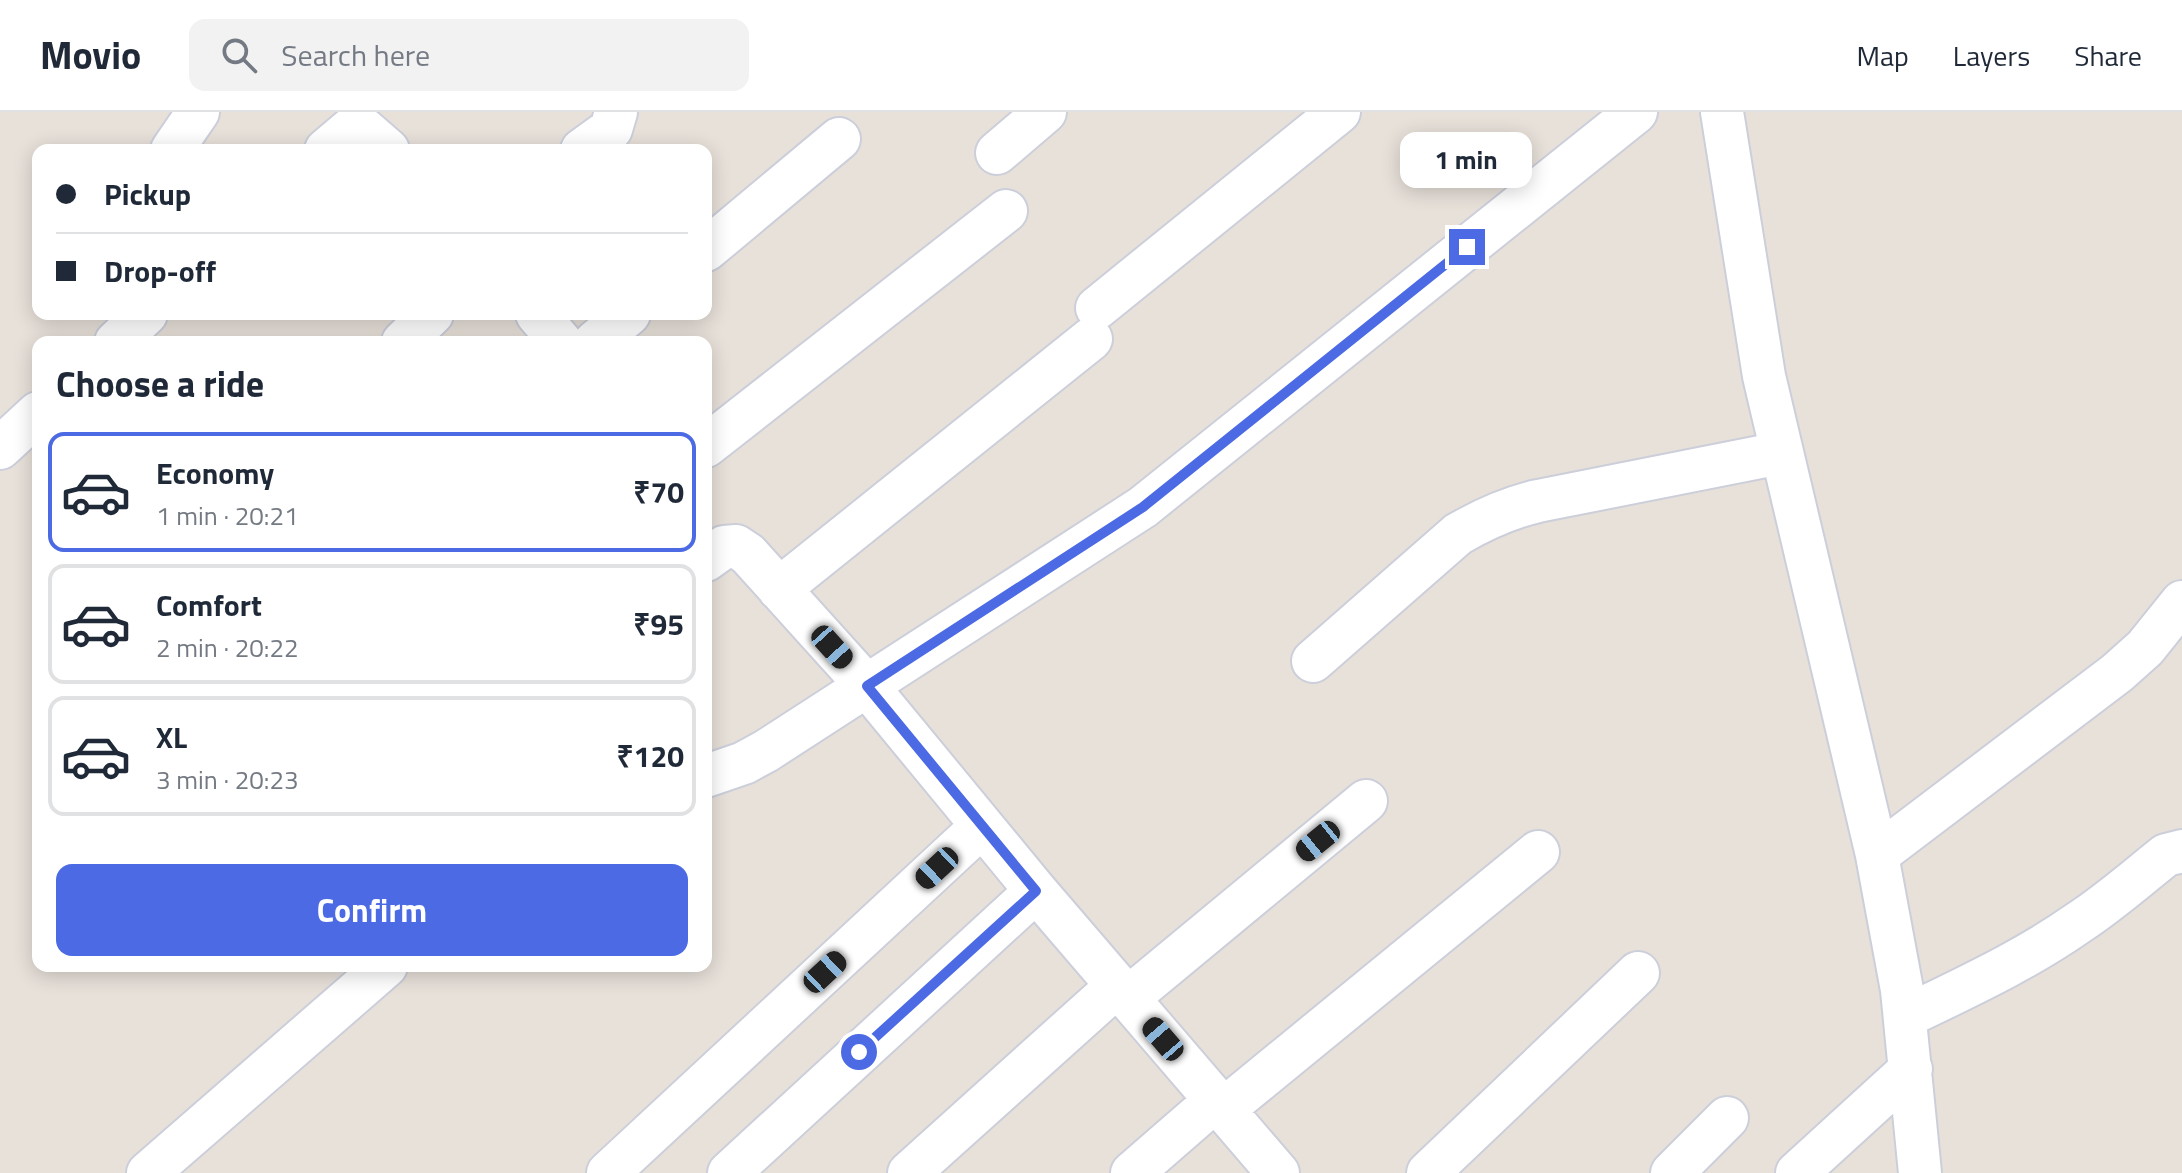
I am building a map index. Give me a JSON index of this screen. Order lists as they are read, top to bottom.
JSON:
{
  "page": {
    "header": "Movio",
    "search": "Search here",
    "nav": ["Map", "Layers", "Share"],
    "bubble": "1 min",
    "banner": ["Pickup", "Drop-off"],
    "heading": "Choose a ride",
    "list": [
      {
        "name": "Economy",
        "note": "1 min · 20:21",
        "value": "₹70"
      },
      {
        "name": "Comfort",
        "note": "2 min · 20:22",
        "value": "₹95"
      },
      {
        "name": "XL",
        "note": "3 min · 20:23",
        "value": "₹120"
      }
    ],
    "buttons": "Confirm"
  }
}
